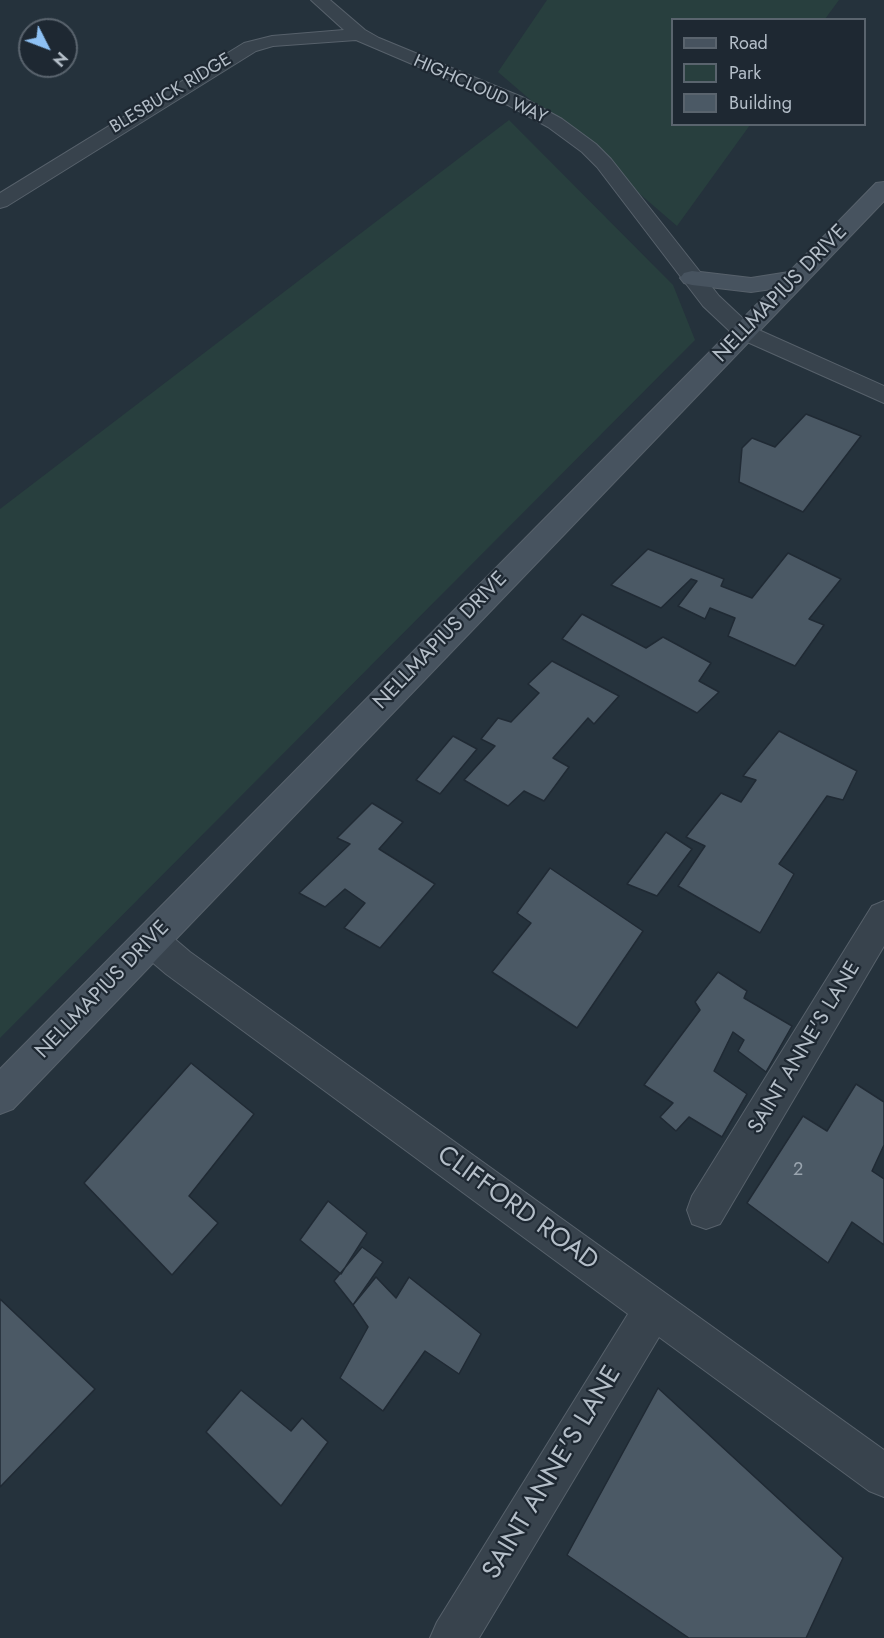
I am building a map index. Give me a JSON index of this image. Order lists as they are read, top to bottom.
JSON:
{
  "streets": {
    "main road": ["NELLMAPIUS DRIVE"],
    "street": [
      "HIGHCLOUD WAY",
      "BLESBUCK RIDGE",
      "SAINT ANNE'S LANE",
      "CLIFFORD ROAD"
    ]
  },
  "crossings": [
    ["HIGHCLOUD WAY", "BLESBUCK RIDGE"],
    ["HIGHCLOUD WAY", "NELLMAPIUS DRIVE"],
    ["NELLMAPIUS DRIVE", "CLIFFORD ROAD"],
    ["SAINT ANNE'S LANE", "CLIFFORD ROAD"]
  ],
  "house_numbers": ["2"],
  "legend": ["Road", "Park", "Building"],
  "north": "bottom right"
}
